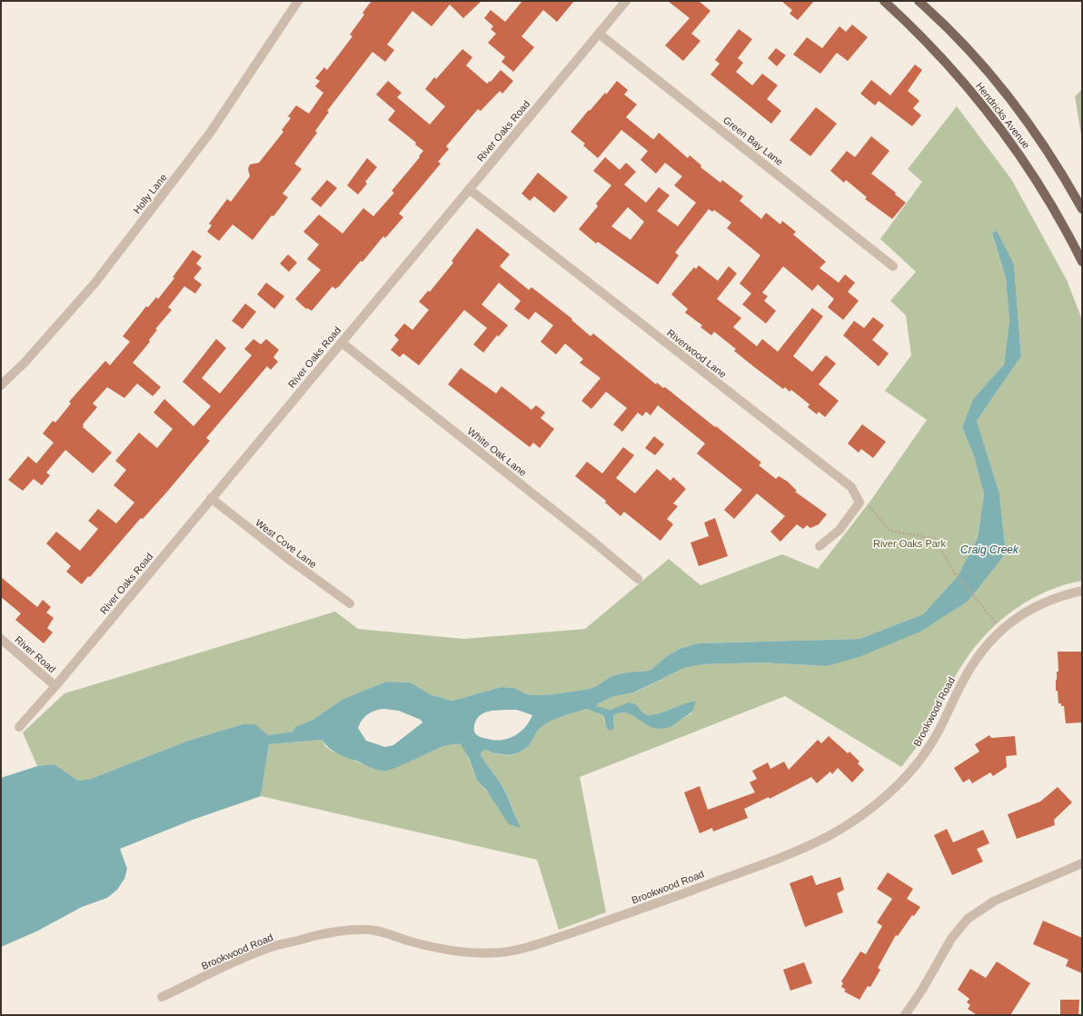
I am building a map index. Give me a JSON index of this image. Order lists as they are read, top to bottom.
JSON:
{
  "streets": {
    "main road": ["Hendricks Avenue"],
    "street": [
      "River Oaks Road",
      "Green Bay Lane",
      "Holly Lane",
      "Riverwood Lane",
      "White Oak Lane",
      "West Cove Lane",
      "River Road",
      "Brookwood Road"
    ]
  },
  "crossings": [
    ["River Oaks Road", "Green Bay Lane"],
    ["River Oaks Road", "Riverwood Lane"],
    ["River Oaks Road", "White Oak Lane"],
    ["River Oaks Road", "West Cove Lane"],
    ["River Oaks Road", "River Road"]
  ],
  "water": ["Craig Creek"],
  "parks": ["River Oaks Park"]
}
